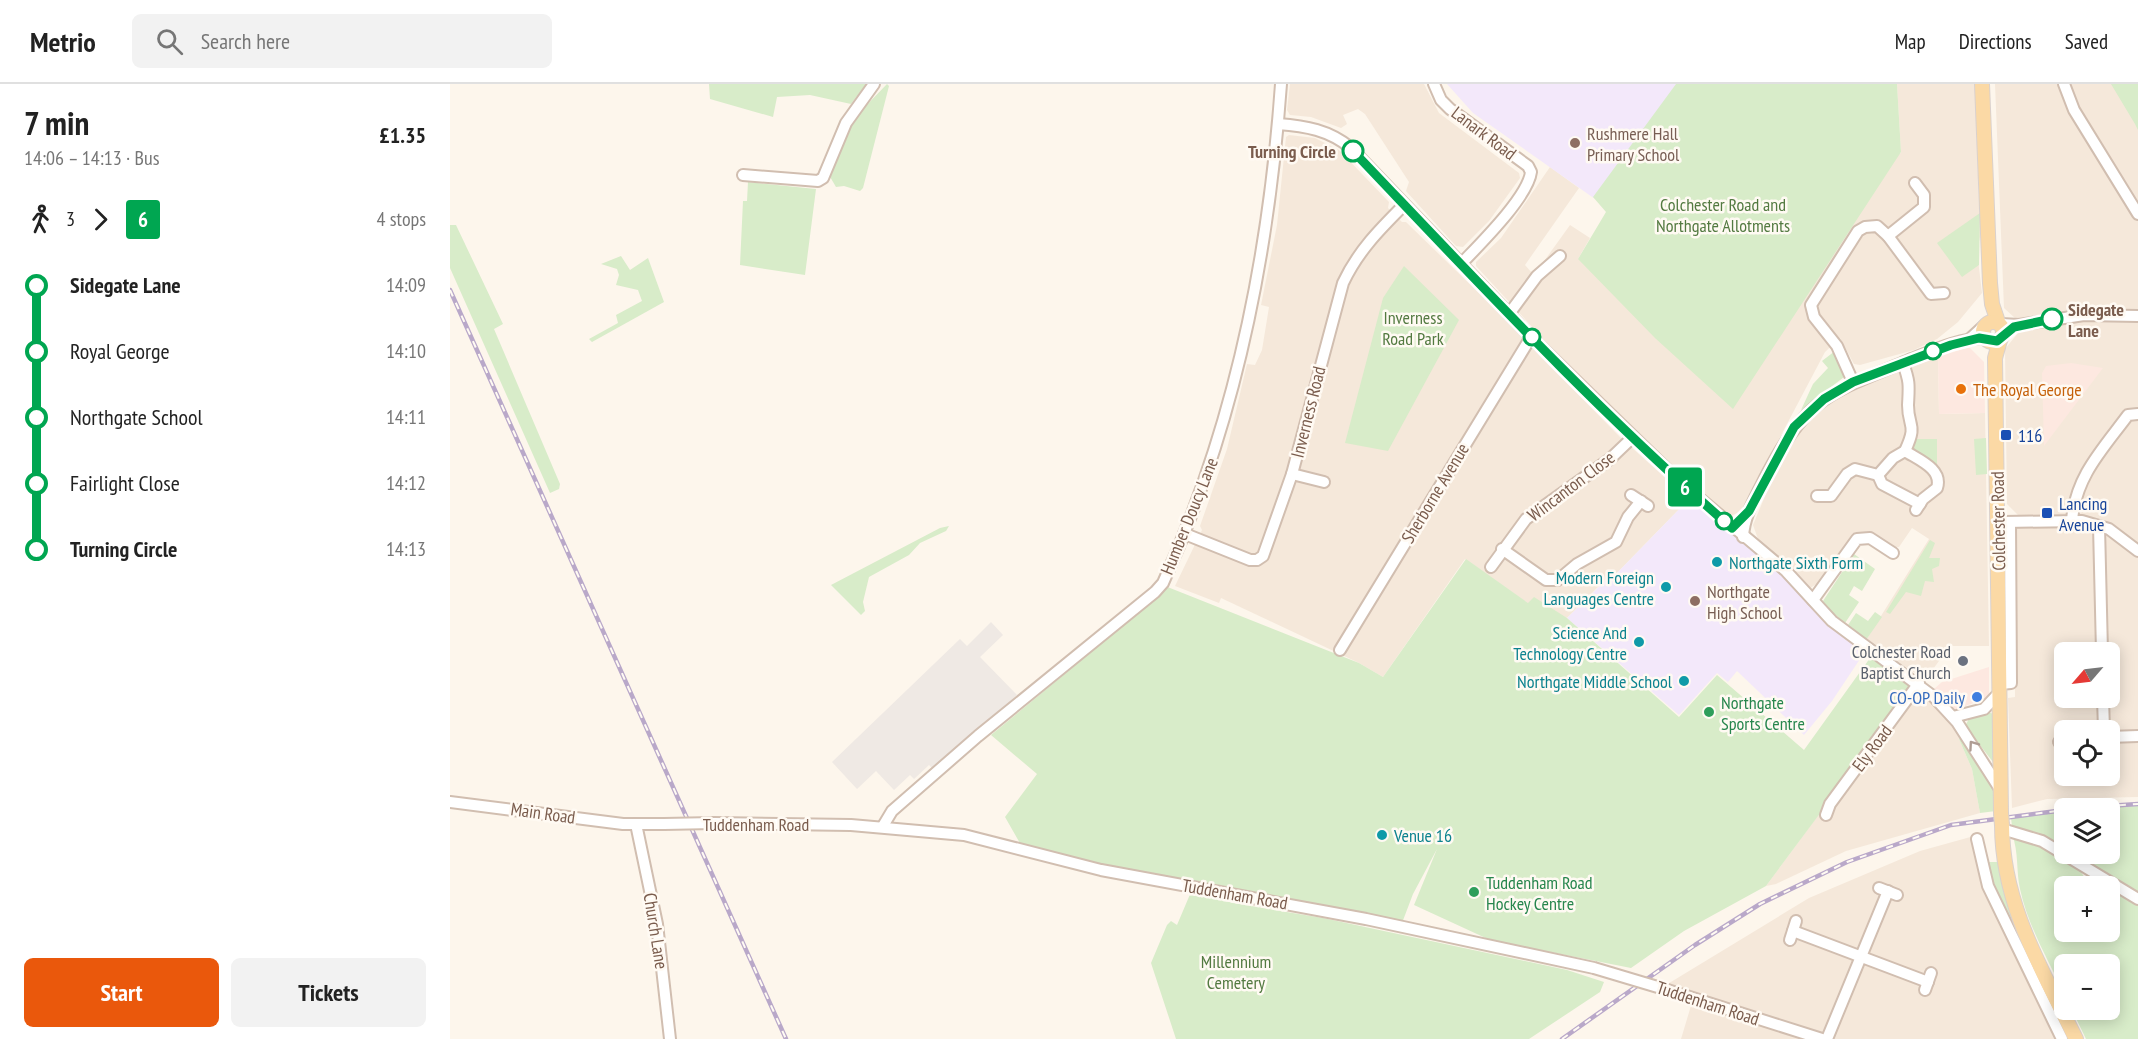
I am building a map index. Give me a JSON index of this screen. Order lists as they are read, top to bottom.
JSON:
{
  "streets": {
    "main road": ["Colchester Road"],
    "street": [
      "Lanark Road",
      "Inverness Road",
      "Wincanton Close",
      "Sherborne Avenue",
      "Humber Doucy Lane",
      "Ely Road",
      "Main Road",
      "Tuddenham Road",
      "Church Lane"
    ]
  },
  "crossings": [
    ["Inverness Road", "Humber Doucy Lane"],
    ["Humber Doucy Lane", "Tuddenham Road"],
    ["Main Road", "Tuddenham Road"],
    ["Main Road", "Church Lane"],
    ["Tuddenham Road", "Church Lane"]
  ],
  "parks": ["Colchester Road and Northgate Allotments", "Inverness Road Park", "Millennium Cemetery"],
  "places": {
    "other": [
      "Rushmere Hall Primary School",
      "Turning Circle",
      "Sidegate Lane",
      "The Royal George",
      "Northgate Sixth Form",
      "Modern Foreign Languages Centre",
      "Northgate High School",
      "Science And Technology Centre",
      "Colchester Road Baptist Church",
      "Northgate Middle School",
      "CO-OP Daily",
      "Northgate Sports Centre",
      "Venue 16",
      "Tuddenham Road Hockey Centre"
    ],
    "transit": ["116", "Lancing Avenue"]
  },
  "lines": ["bus line 6"],
  "north": "bottom left",
  "page": {
    "header": "Metrio",
    "search": "Search here",
    "nav": ["Map", "Directions", "Saved"],
    "heading": ["7 min", "14:06 – 14:13 · Bus", "£1.35"],
    "on_map": "6",
    "legs": ["3", "6", "4 stops"],
    "list": [
      {
        "name": "Sidegate Lane",
        "value": "14:09"
      },
      {
        "name": "Royal George",
        "value": "14:10"
      },
      {
        "name": "Northgate School",
        "value": "14:11"
      },
      {
        "name": "Fairlight Close",
        "value": "14:12"
      },
      {
        "name": "Turning Circle",
        "value": "14:13"
      }
    ],
    "map_buttons": ["+", "−"],
    "buttons": ["Start", "Tickets"]
  }
}
